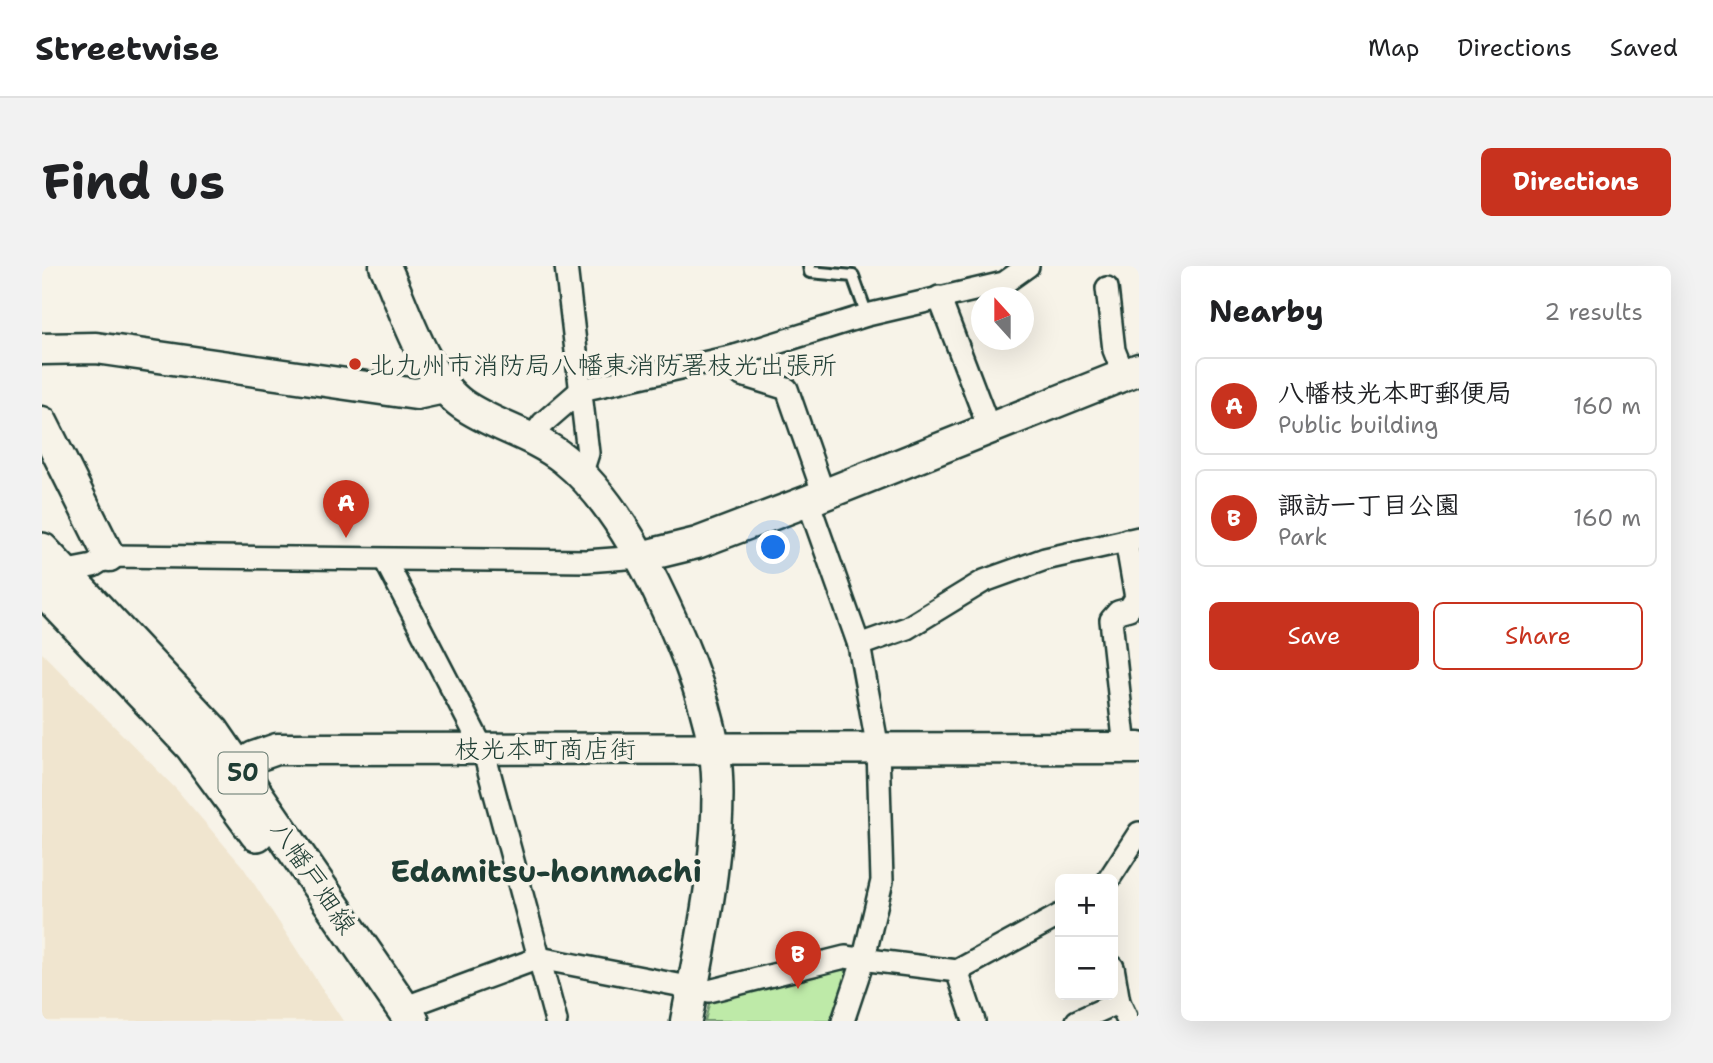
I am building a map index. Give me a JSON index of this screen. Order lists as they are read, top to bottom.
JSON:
{
  "streets": {
    "main road": ["50", "八幡戸畑線"],
    "street": ["枝光本町商店街"]
  },
  "crossings": [
    ["枝光本町商店街", "八幡戸畑線"]
  ],
  "districts": ["Edamitsu-honmachi"],
  "places": ["北九州市消防局八幡東消防署枝光出張所"],
  "north": "top",
  "page": {
    "header": "Streetwise",
    "nav": ["Map", "Directions", "Saved"],
    "buttons": [
      "Directions",
      ["Save", "Share"]
    ],
    "title": "Find us",
    "heading": ["Nearby", "2 results"],
    "list": [
      {
        "mark": "A",
        "name": "八幡枝光本町郵便局",
        "note": "Public building",
        "value": "160 m"
      },
      {
        "mark": "B",
        "name": "諏訪一丁目公園",
        "note": "Park",
        "value": "160 m"
      }
    ],
    "pins": ["A", "B"],
    "map_buttons": ["+", "−"]
  }
}
